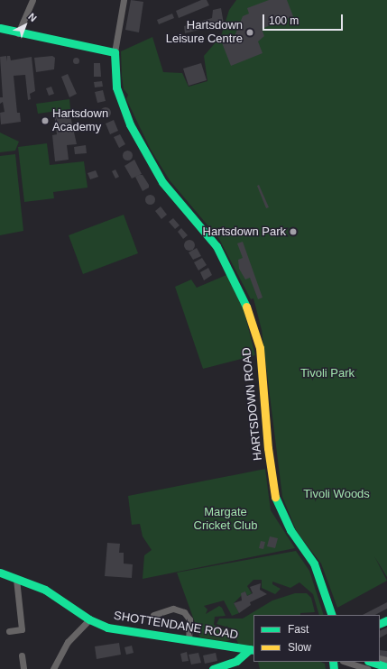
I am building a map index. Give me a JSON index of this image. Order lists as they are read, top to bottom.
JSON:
{
  "streets": {
    "main road": ["HARTSDOWN ROAD", "SHOTTENDANE ROAD"]
  },
  "parks": ["Tivoli Park", "Tivoli Woods", "Margate Cricket Club"],
  "places": ["Hartsdown Leisure Centre", "Hartsdown Academy", "Hartsdown Park"],
  "legend": ["Fast", "Slow"],
  "scale_bar": "100 m",
  "north": "top right"
}
